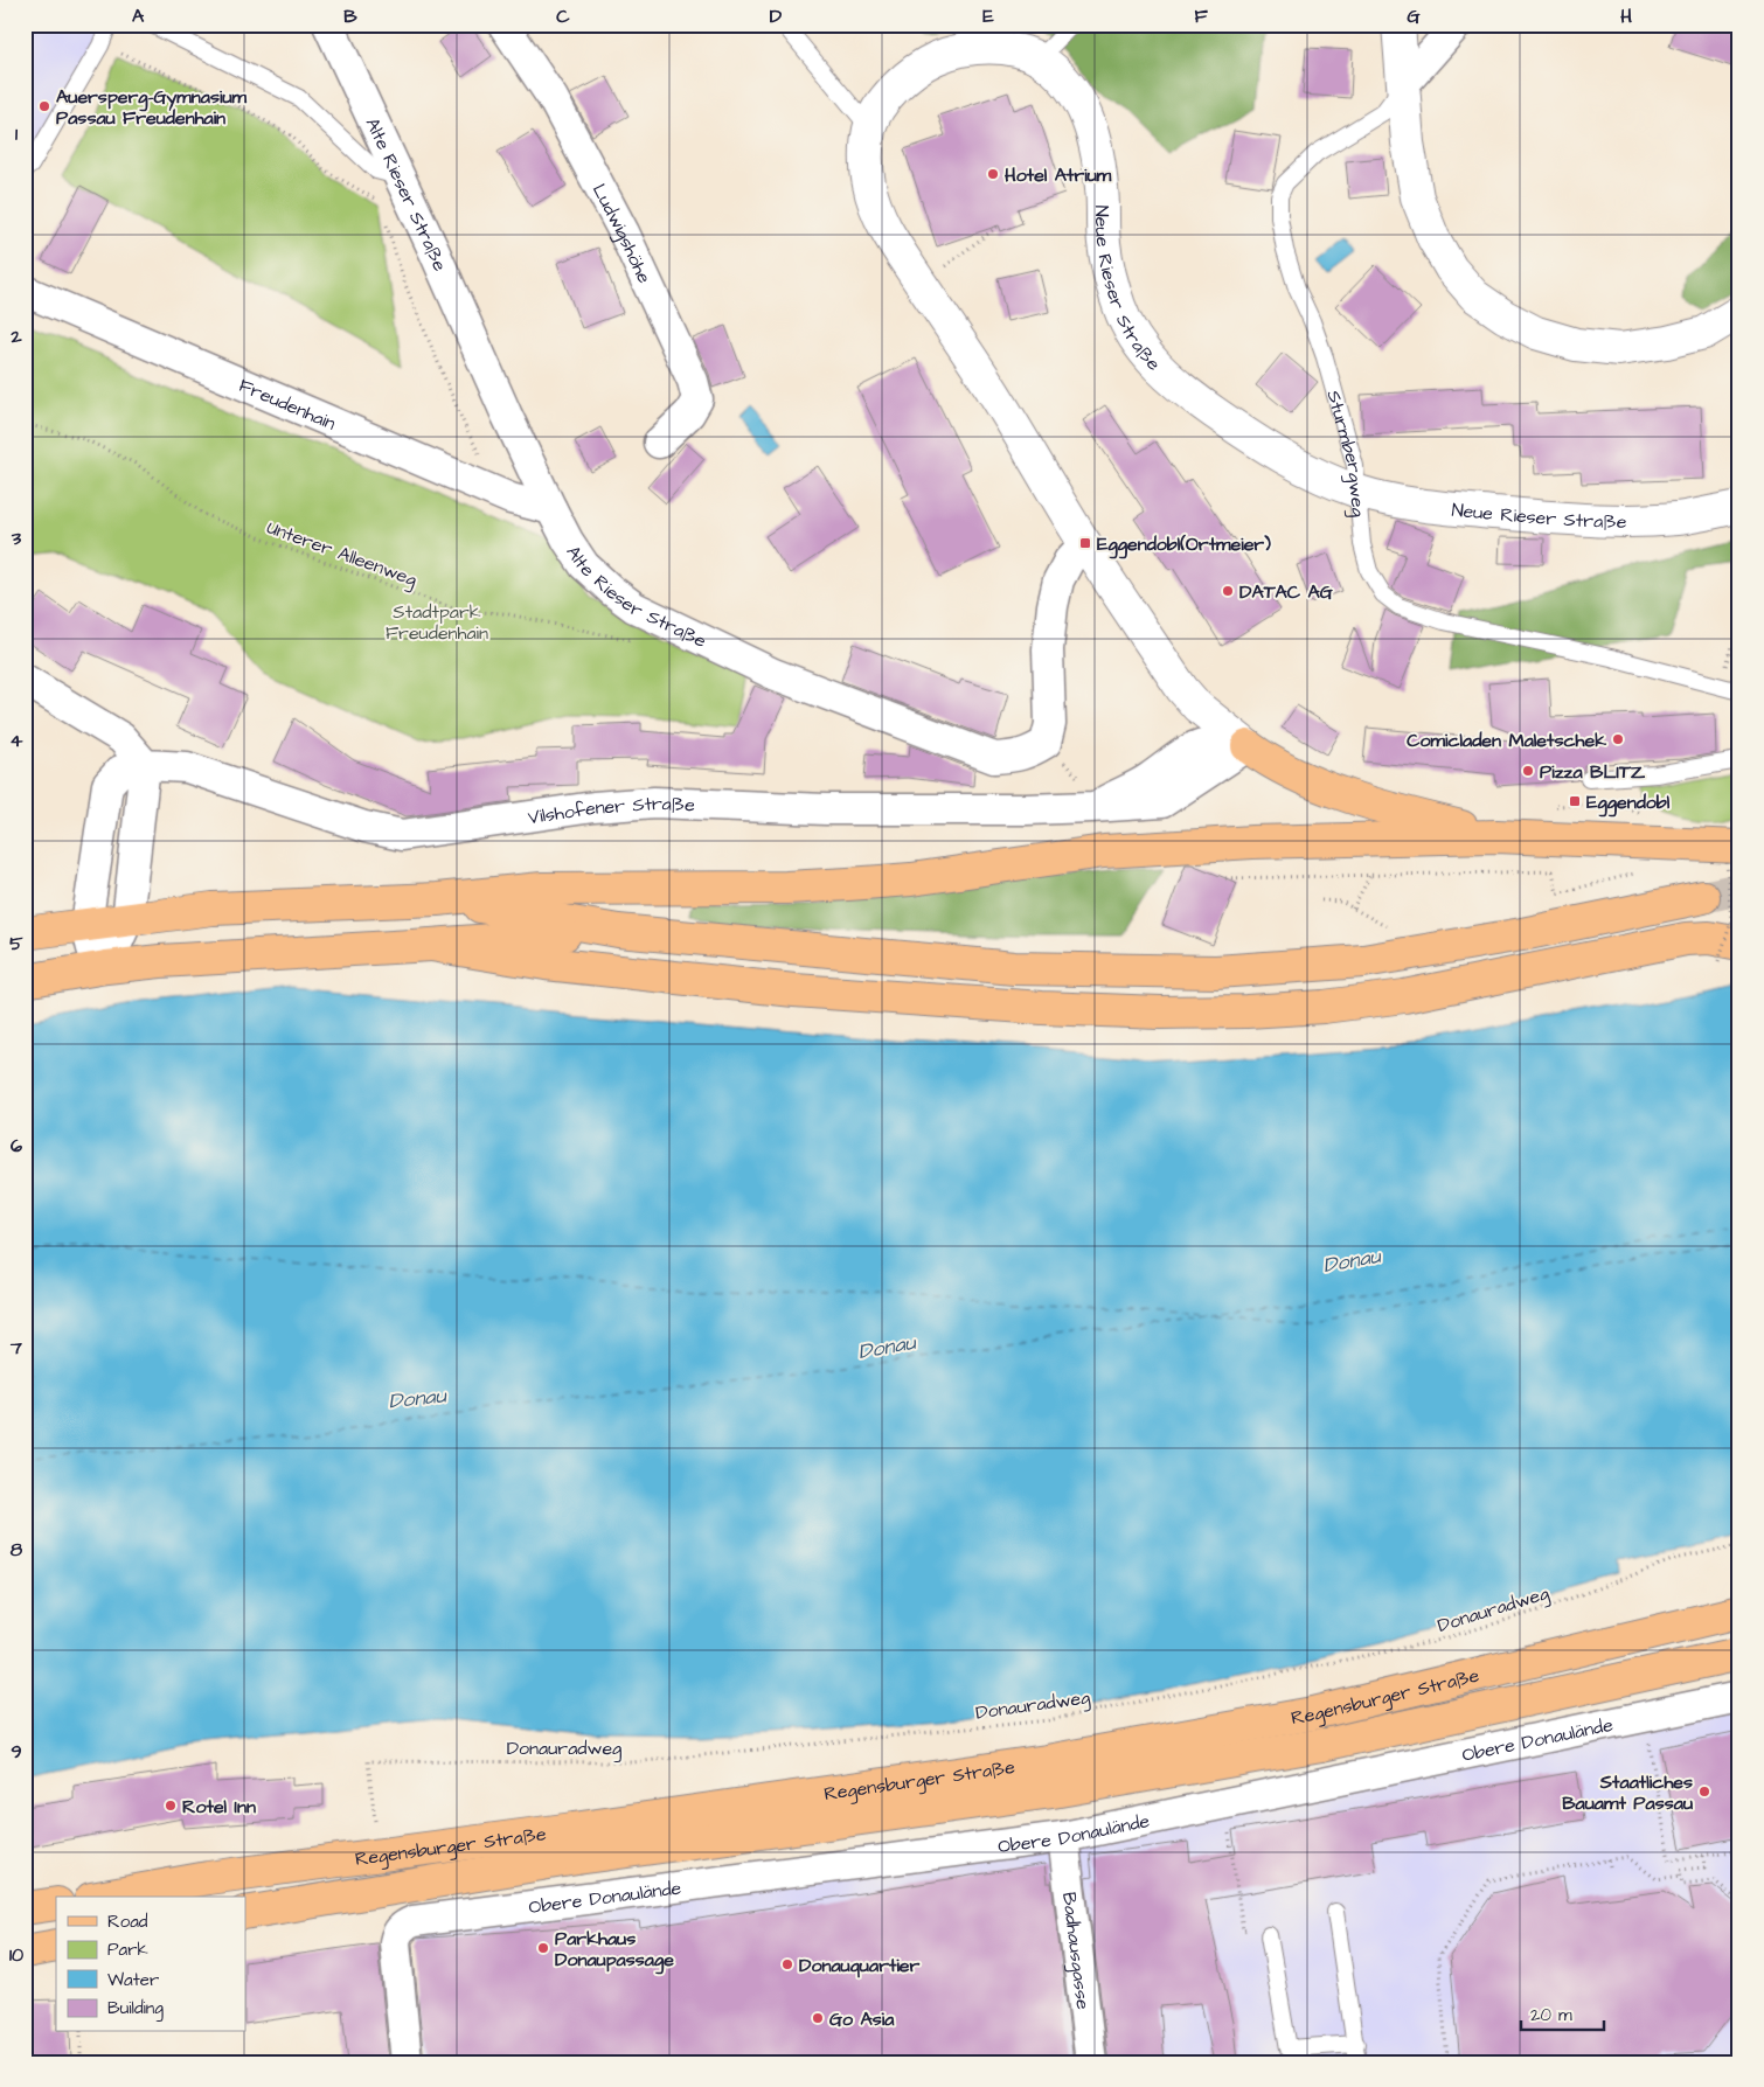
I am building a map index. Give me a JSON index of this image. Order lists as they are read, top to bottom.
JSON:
{
  "streets": {
    "main road": ["Regensburger Straße"],
    "street": [
      "Alte Rieser Straße",
      "Ludwigshöhe",
      "Neue Rieser Straße",
      "Freudenhain",
      "Sturmbergweg",
      "Vilshofener Straße",
      "Obere Donaulände",
      "Badhausgasse"
    ],
    "path": ["Unterer Alleenweg", "Donauradweg"]
  },
  "crossings": [
    ["Alte Rieser Straße", "Freudenhain"],
    ["Neue Rieser Straße", "Sturmbergweg"],
    ["Neue Rieser Straße", "Vilshofener Straße"],
    ["Obere Donaulände", "Badhausgasse"]
  ],
  "water": ["Donau"],
  "parks": ["Stadtpark Freudenhain"],
  "places": {
    "other": [
      "Auersperg-Gymnasium Passau Freudenhain",
      "Hotel Atrium",
      "DATAC AG",
      "Comicladen Maletschek",
      "Pizza BLITZ",
      "Staatliches Bauamt Passau",
      "Rotel Inn",
      "Parkhaus Donaupassage",
      "Donauquartier",
      "Go Asia"
    ],
    "transit": ["Eggendobl(Ortmeier)", "Eggendobl"]
  },
  "legend": [
    "Road",
    "Park",
    "Water",
    "Building"
  ],
  "scale_bar": "20 m",
  "grid": {
    "columns": [
      "A",
      "B",
      "C",
      "D",
      "E",
      "F",
      "G",
      "H"
    ],
    "rows": [
      "1",
      "2",
      "3",
      "4",
      "5",
      "6",
      "7",
      "8",
      "9",
      "10"
    ]
  }
}
